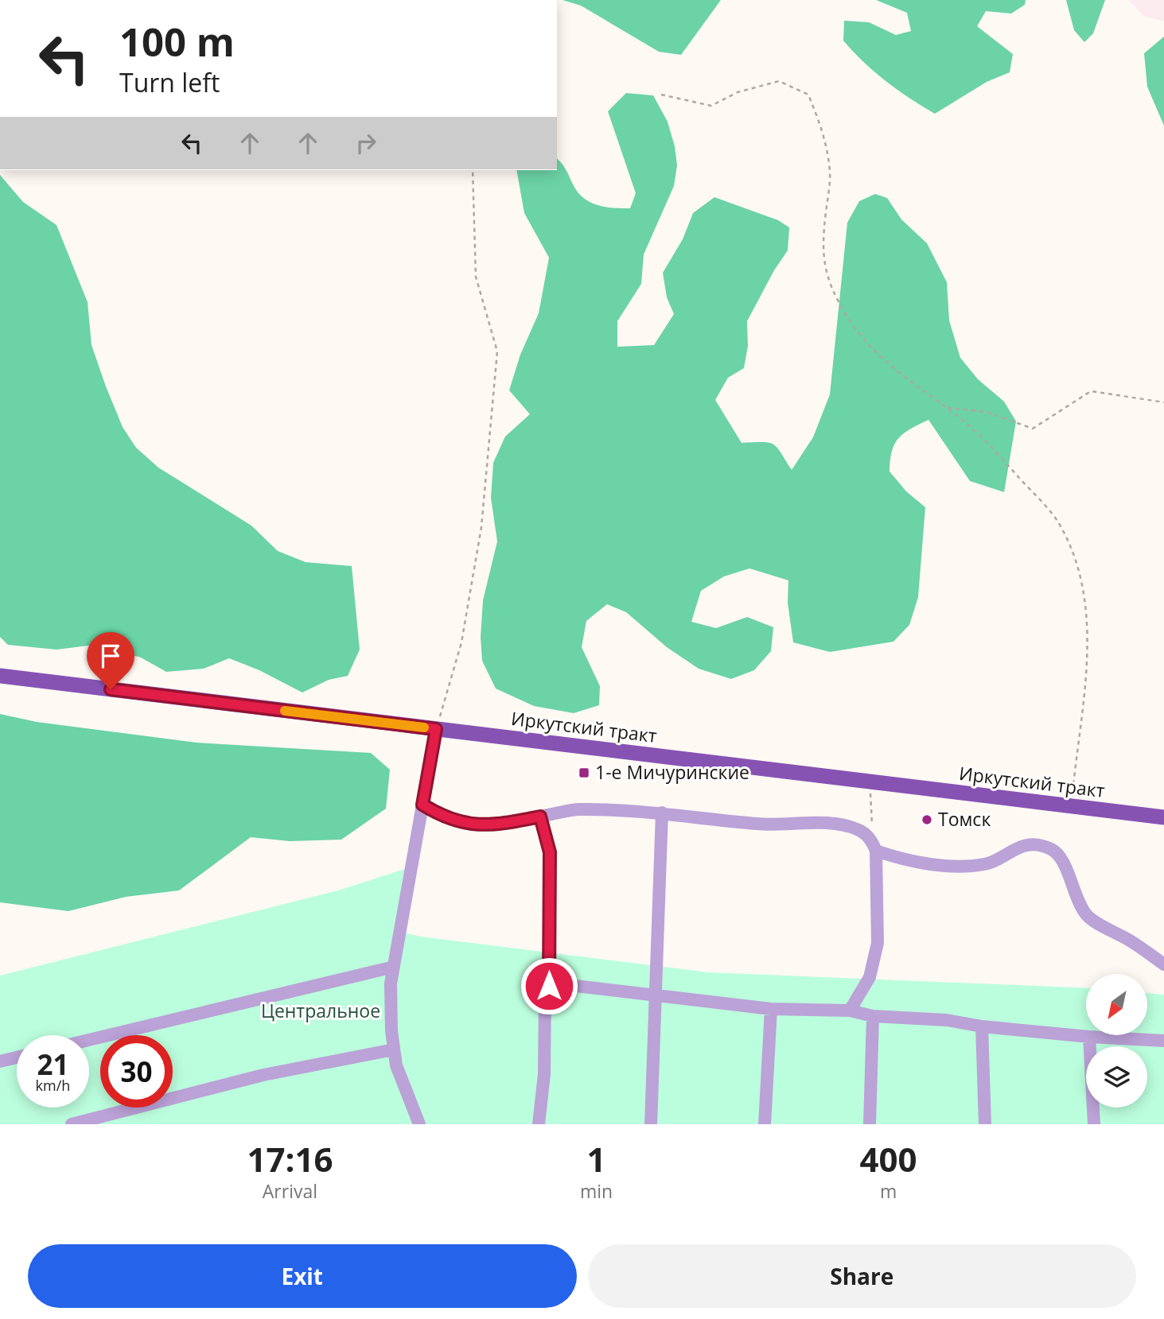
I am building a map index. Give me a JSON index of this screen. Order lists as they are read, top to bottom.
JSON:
{
  "streets": {
    "main road": ["Иркутский тракт"]
  },
  "parks": ["Центральное"],
  "places": {
    "transit": ["1-е Мичуринские"],
    "other": ["Томск"]
  },
  "north": "bottom left",
  "page": {
    "turn": ["100 m", "Turn left"],
    "speed": "21 km/h",
    "limit": "30",
    "eta": [
      "17:16",
      "Arrival",
      "1",
      "min",
      "400",
      "m"
    ],
    "buttons": ["Exit", "Share"]
  }
}
